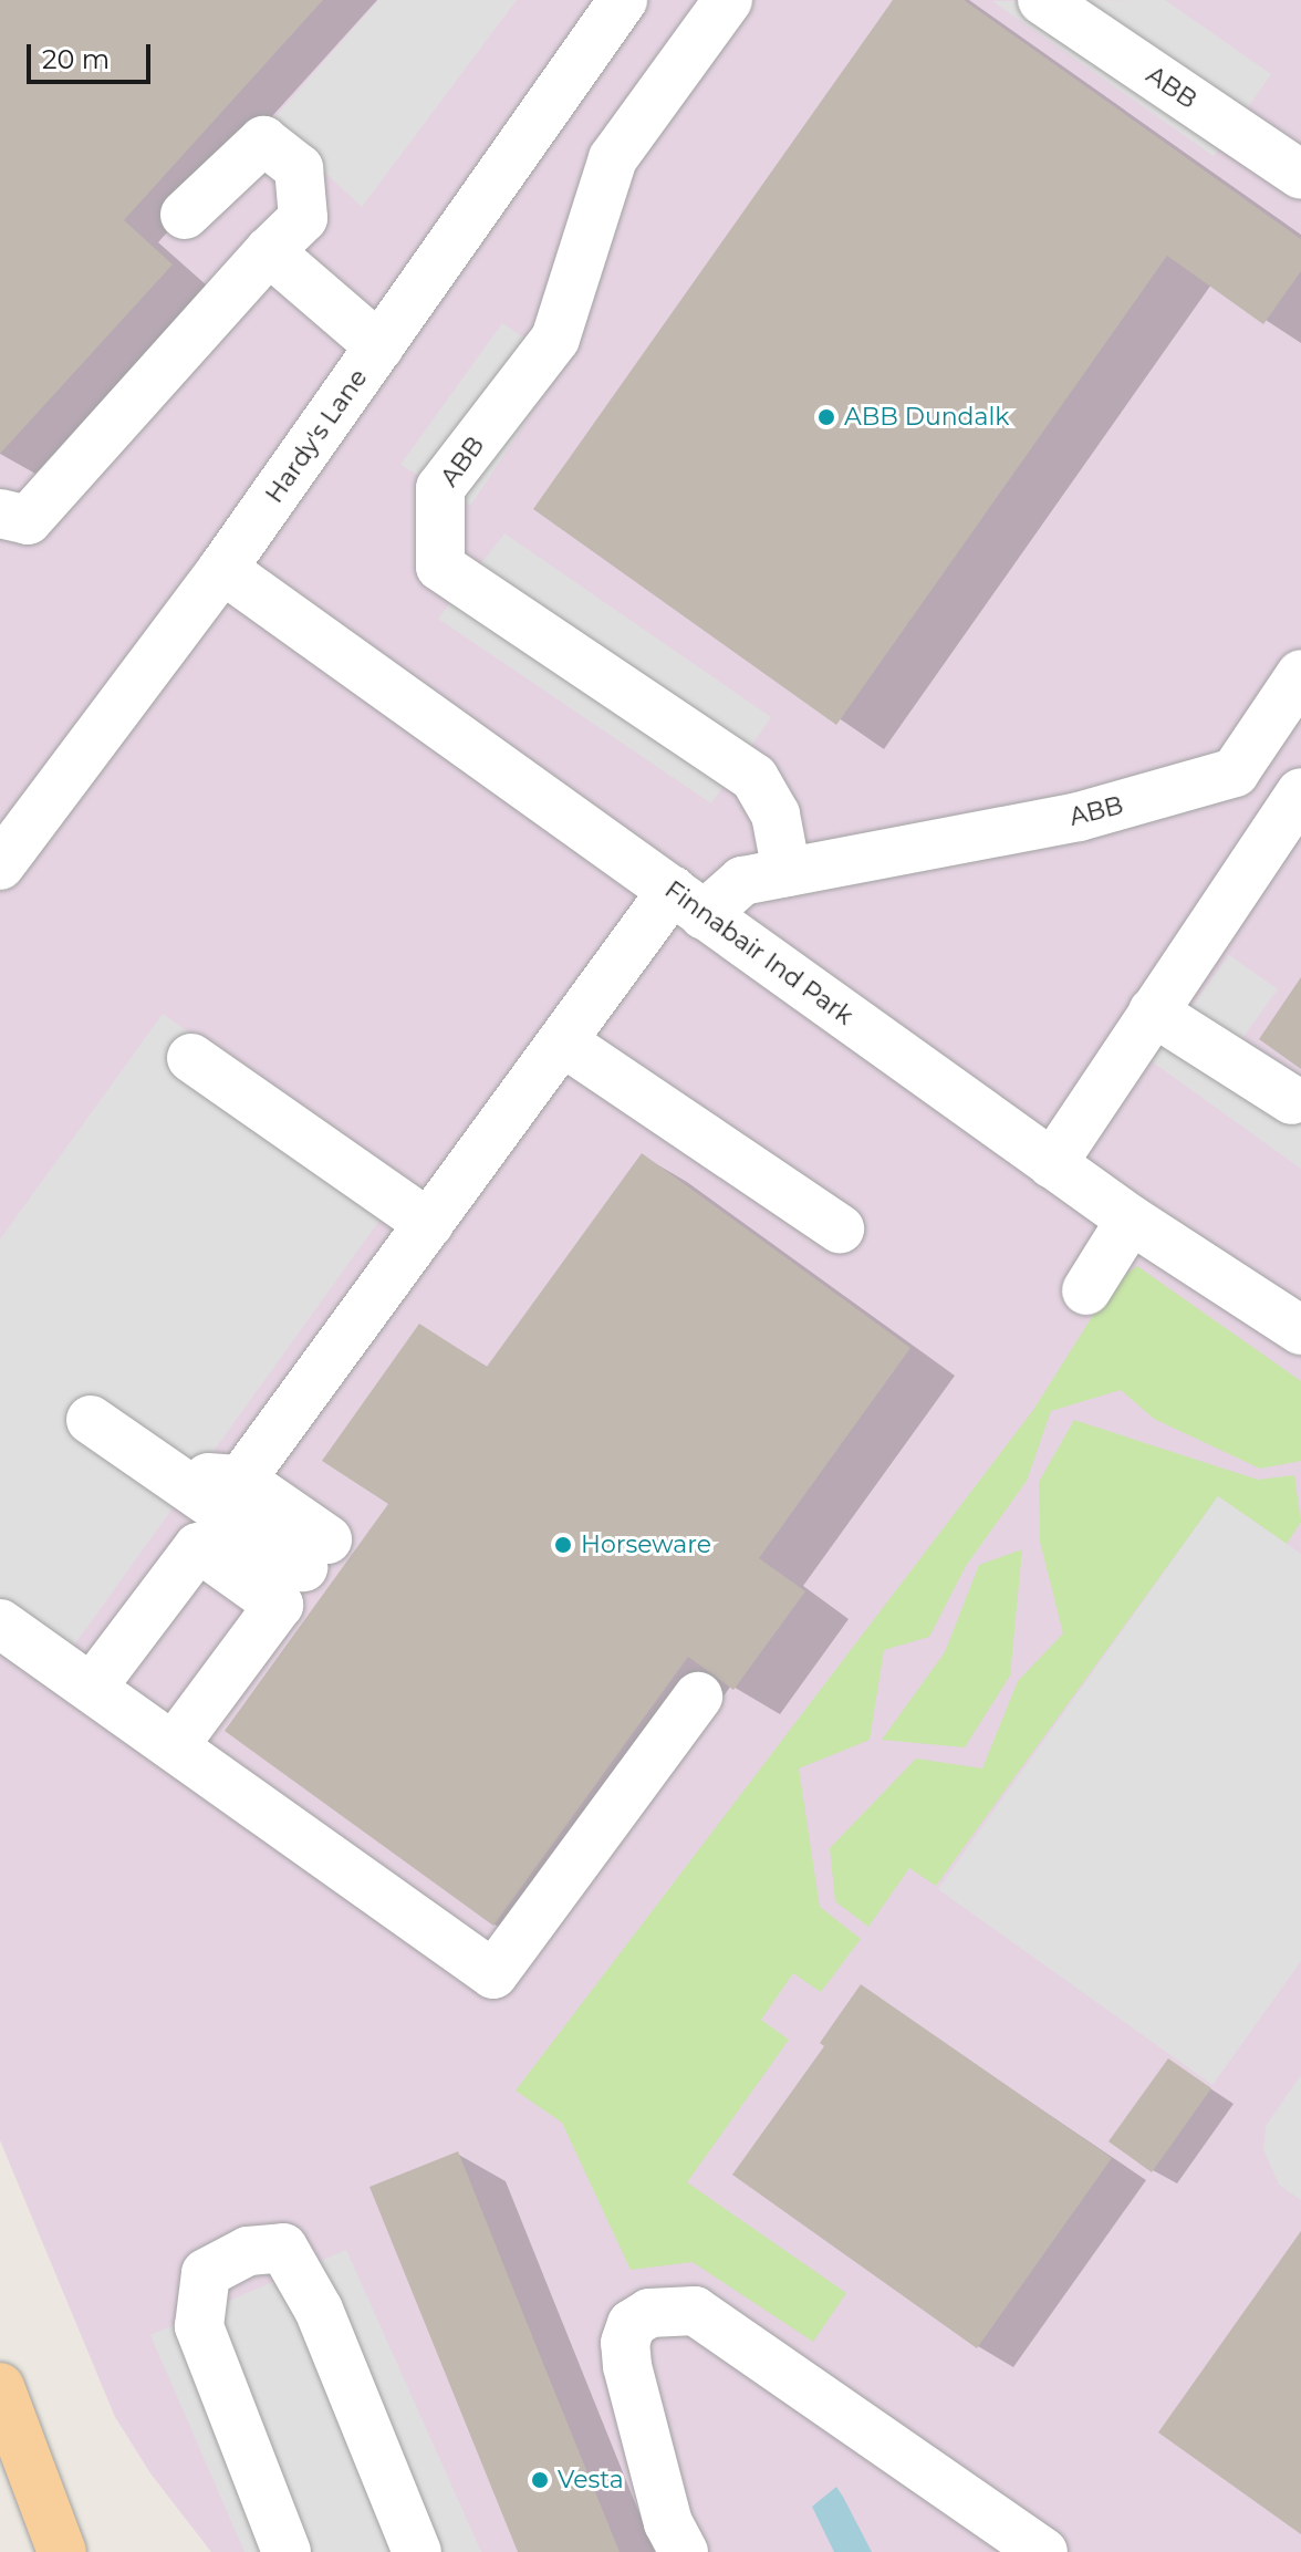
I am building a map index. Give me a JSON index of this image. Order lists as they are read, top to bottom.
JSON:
{
  "streets": {
    "street": ["ABB", "Hardy's Lane", "Finnabair Ind Park"]
  },
  "crossings": [
    ["ABB", "Finnabair Ind Park"],
    ["Hardy's Lane", "Finnabair Ind Park"]
  ],
  "places": ["ABB Dundalk", "Horseware", "Vesta"],
  "scale_bar": "20 m"
}
